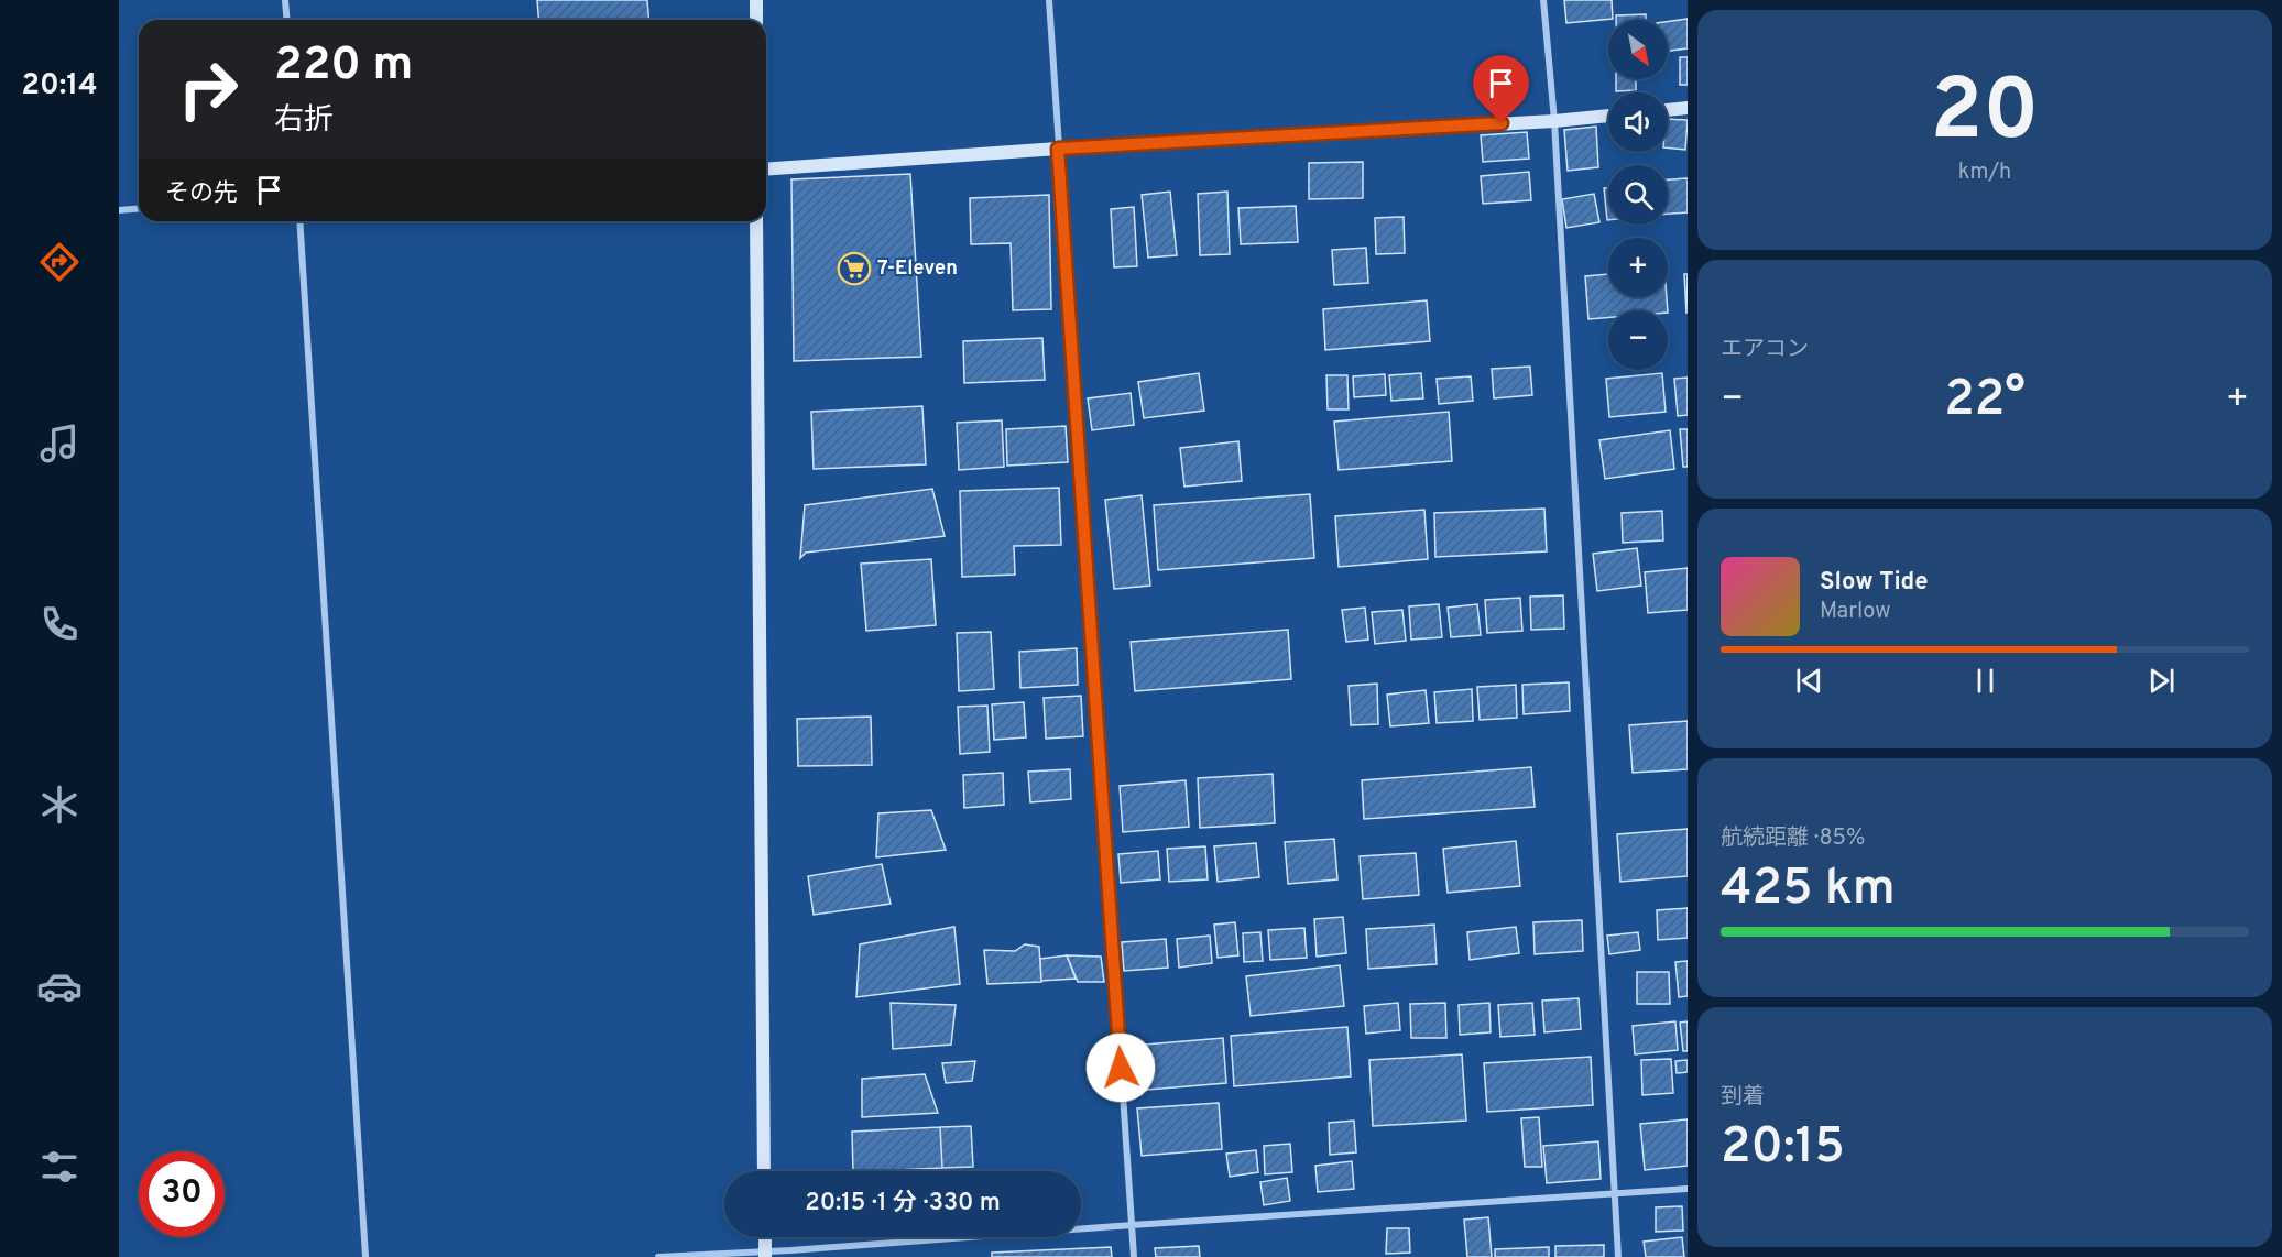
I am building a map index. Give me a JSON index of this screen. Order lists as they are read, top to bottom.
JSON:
{
  "places": {
    "supermarket": ["7-Eleven"]
  },
  "north": "bottom right",
  "page": {
    "tabs": "20:14",
    "tile": [
      ["20", "km/h"],
      "エアコン",
      ["航続距離 · 85%", "425 km"],
      ["到着", "20:15"]
    ],
    "map_buttons": ["+", "−"],
    "turn": ["220 m", "右折"],
    "then": "その先",
    "heat": ["−", "22°", "+"],
    "song": ["Slow Tide", "Marlow"],
    "limit": "30",
    "trip": "20:15 · 1 分 · 330 m"
  }
}
